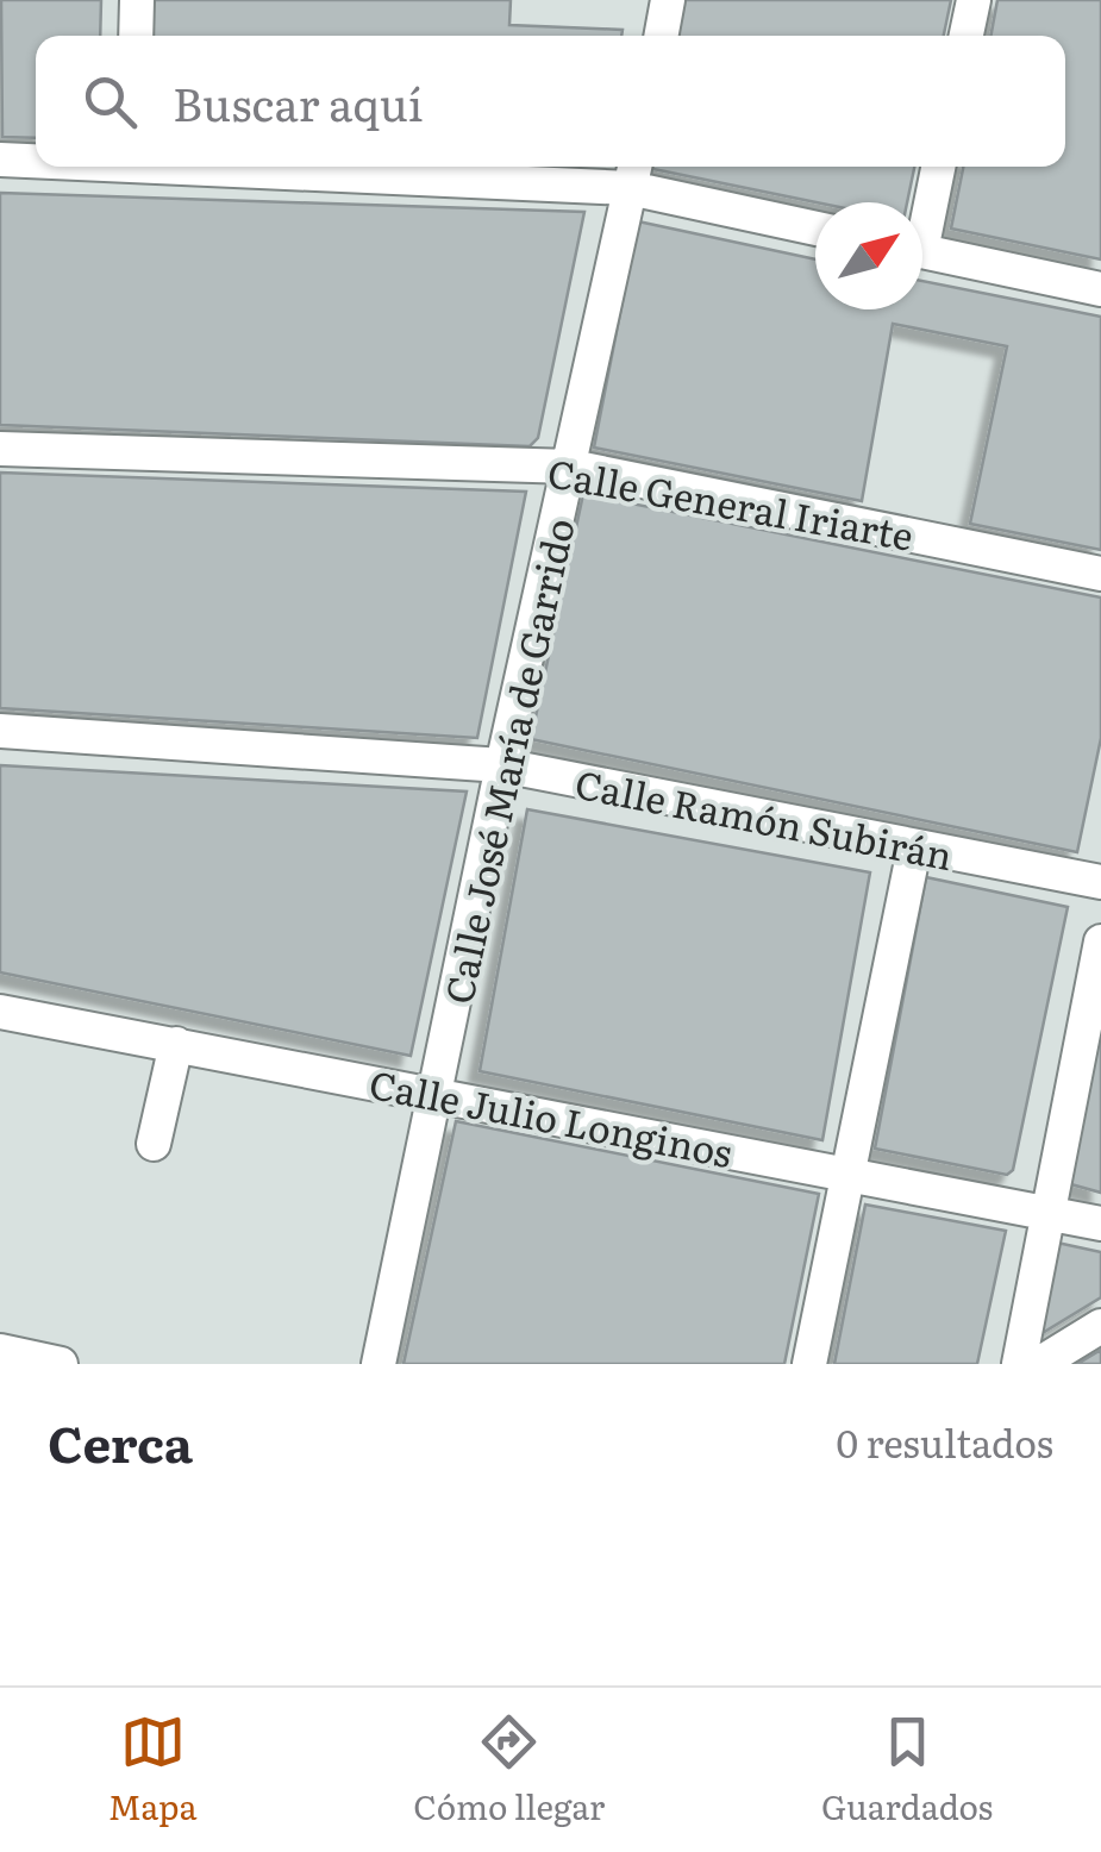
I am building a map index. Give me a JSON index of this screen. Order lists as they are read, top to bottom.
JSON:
{
  "streets": {
    "street": [
      "Calle General Iriarte",
      "Calle José María de Garrido",
      "Calle Ramón Subirán",
      "Calle Julio Longinos"
    ]
  },
  "crossings": [
    ["Calle General Iriarte", "Calle José María de Garrido"],
    ["Calle José María de Garrido", "Calle Ramón Subirán"],
    ["Calle José María de Garrido", "Calle Julio Longinos"]
  ],
  "north": "top right",
  "page": {
    "search": "Buscar aquí",
    "heading": ["Cerca", "0 resultados"],
    "nav": ["Mapa", "Cómo llegar", "Guardados"]
  }
}
